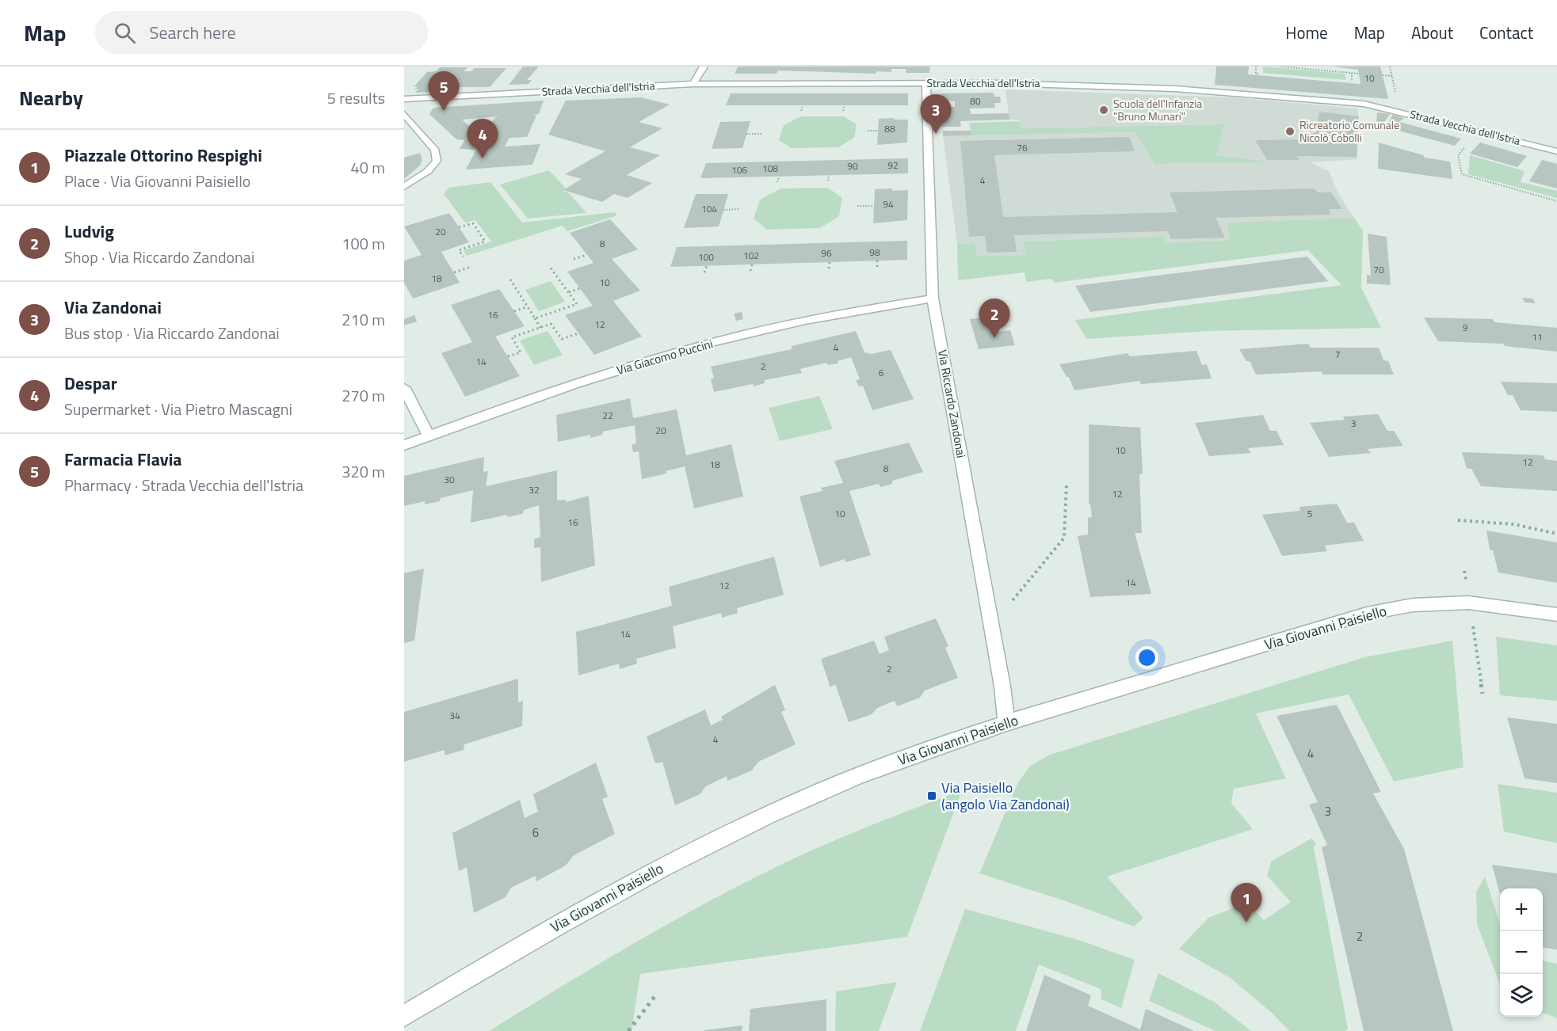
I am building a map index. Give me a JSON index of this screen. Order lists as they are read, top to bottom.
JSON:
{
  "streets": {
    "street": [
      "Strada Vecchia dell'Istria",
      "Via Giacomo Puccini",
      "Via Riccardo Zandonai",
      "Via Giovanni Paisiello"
    ]
  },
  "crossings": [
    ["Strada Vecchia dell'Istria", "Via Riccardo Zandonai"],
    ["Via Giacomo Puccini", "Via Riccardo Zandonai"],
    ["Via Riccardo Zandonai", "Via Giovanni Paisiello"]
  ],
  "places": {
    "other": ["Scuola dell'Infanzia \"Bruno Munari\"", "Ricreatorio Comunale Nicolò Cobolli"],
    "transit": ["Via Paisiello (angolo Via Zandonai)"]
  },
  "house_numbers": [
    "10",
    "80",
    "88",
    "76",
    "92",
    "90",
    "108",
    "106",
    "4",
    "94",
    "104",
    "20",
    "8",
    "98",
    "96",
    "102",
    "100",
    "70",
    "18",
    "10",
    "16",
    "12",
    "9",
    "11",
    "4",
    "7",
    "14",
    "2",
    "6",
    "22",
    "3",
    "20",
    "10",
    "12",
    "18",
    "8",
    "30",
    "32",
    "12",
    "10",
    "5",
    "16",
    "14",
    "12",
    "14",
    "2",
    "34",
    "4",
    "4",
    "3",
    "6",
    "2"
  ],
  "page": {
    "header": "Map",
    "search": "Search here",
    "nav": [
      "Home",
      "Map",
      "About",
      "Contact"
    ],
    "heading": ["Nearby", "5 results"],
    "pins": [
      "5",
      "3",
      "4",
      "2",
      "1"
    ],
    "list": [
      {
        "mark": "1",
        "name": "Piazzale Ottorino Respighi",
        "note": "Place · Via Giovanni Paisiello",
        "value": "40 m"
      },
      {
        "mark": "2",
        "name": "Ludvig",
        "note": "Shop · Via Riccardo Zandonai",
        "value": "100 m"
      },
      {
        "mark": "3",
        "name": "Via Zandonai",
        "note": "Bus stop · Via Riccardo Zandonai",
        "value": "210 m"
      },
      {
        "mark": "4",
        "name": "Despar",
        "note": "Supermarket · Via Pietro Mascagni",
        "value": "270 m"
      },
      {
        "mark": "5",
        "name": "Farmacia Flavia",
        "note": "Pharmacy · Strada Vecchia dell'Istria",
        "value": "320 m"
      }
    ],
    "map_buttons": ["+", "−"]
  }
}
